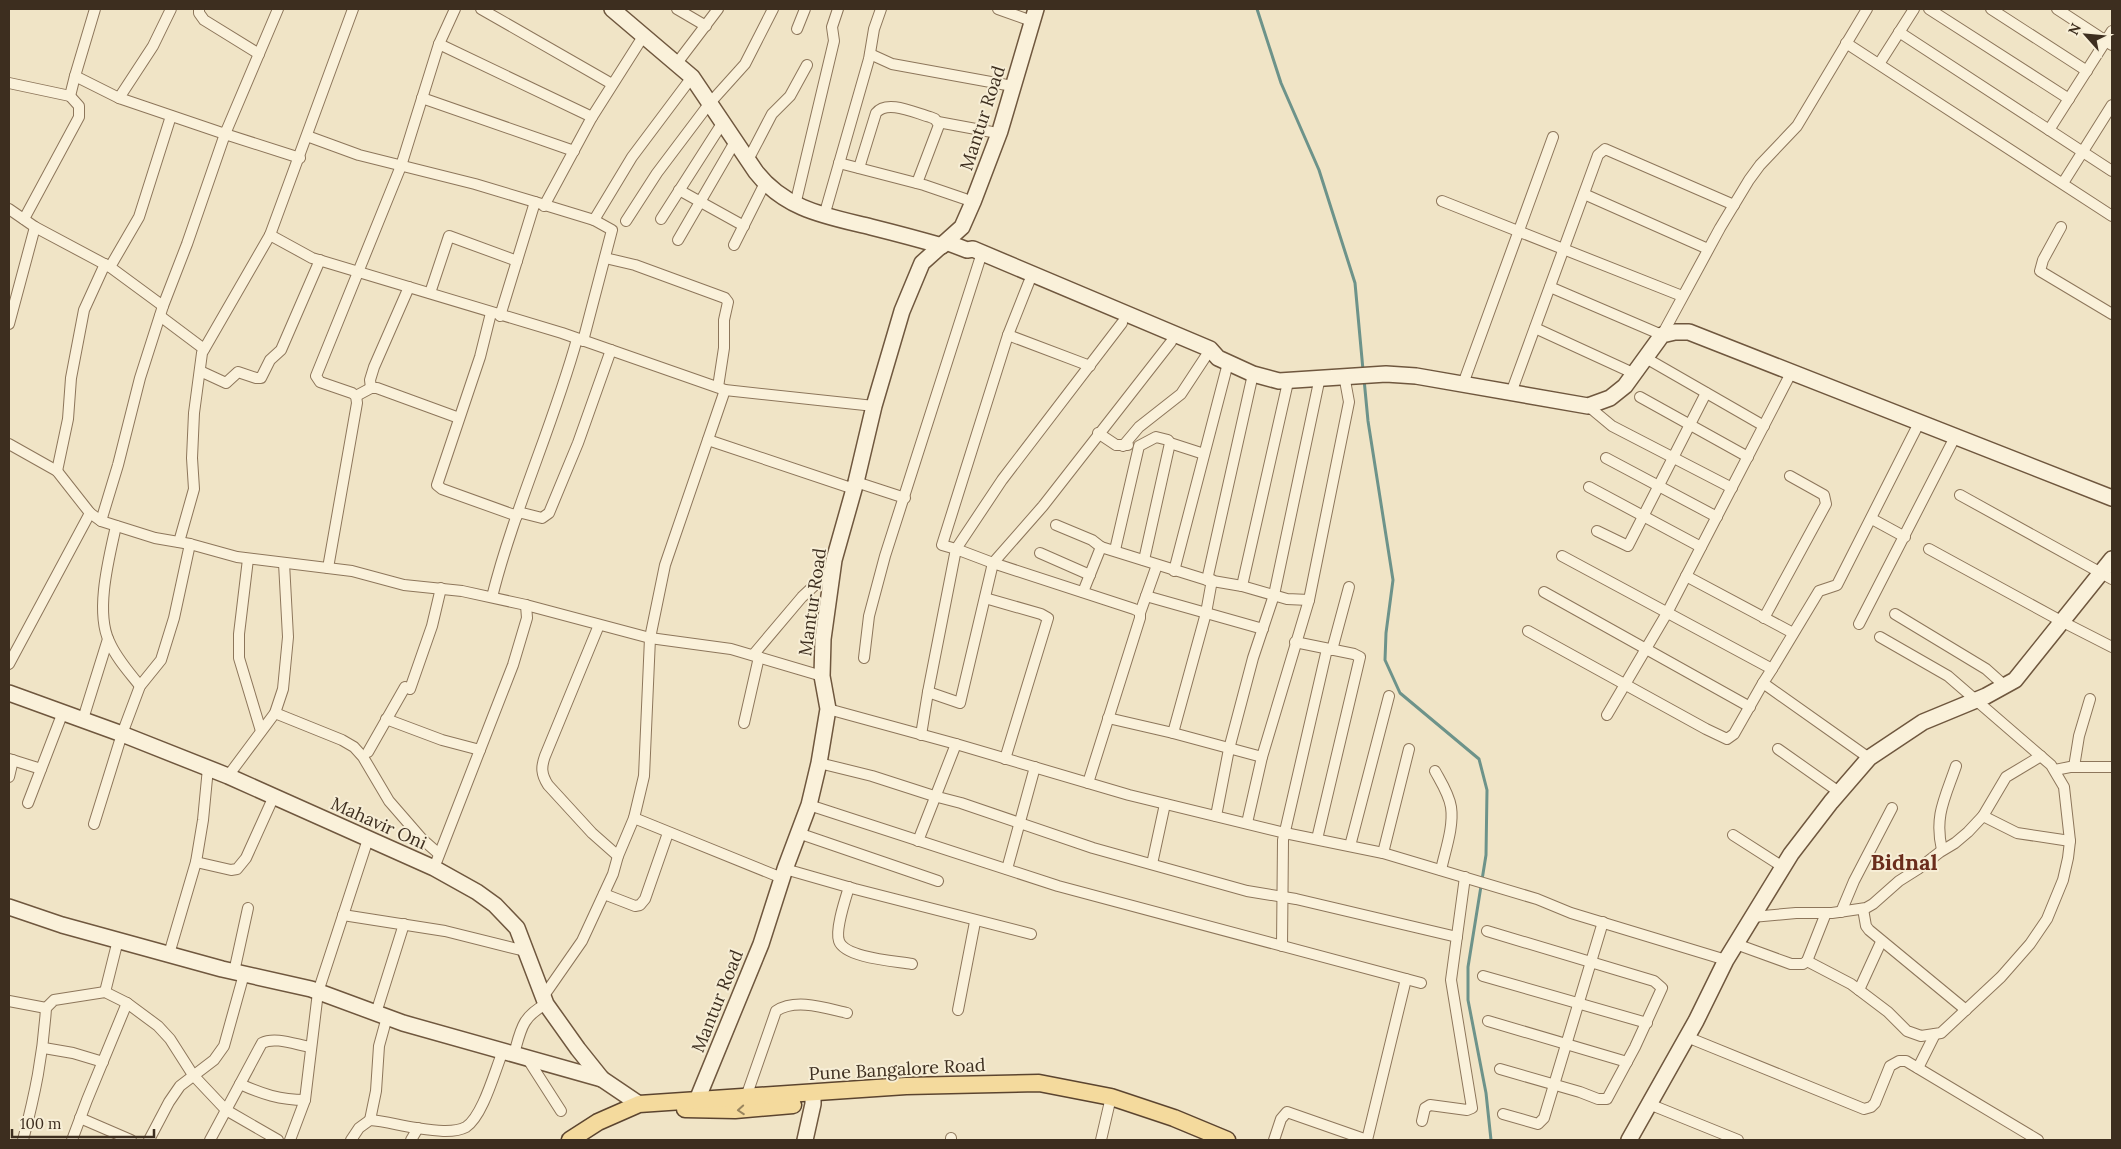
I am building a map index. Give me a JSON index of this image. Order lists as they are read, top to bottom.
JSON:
{
  "streets": {
    "main road": ["Pune Bangalore Road"],
    "street": ["Mantur Road", "Mahavir Oni"]
  },
  "crossings": [
    ["Mantur Road", "Pune Bangalore Road"],
    ["Mahavir Oni", "Pune Bangalore Road"]
  ],
  "districts": ["Bidnal"],
  "scale_bar": "100 m",
  "north": "top left"
}
